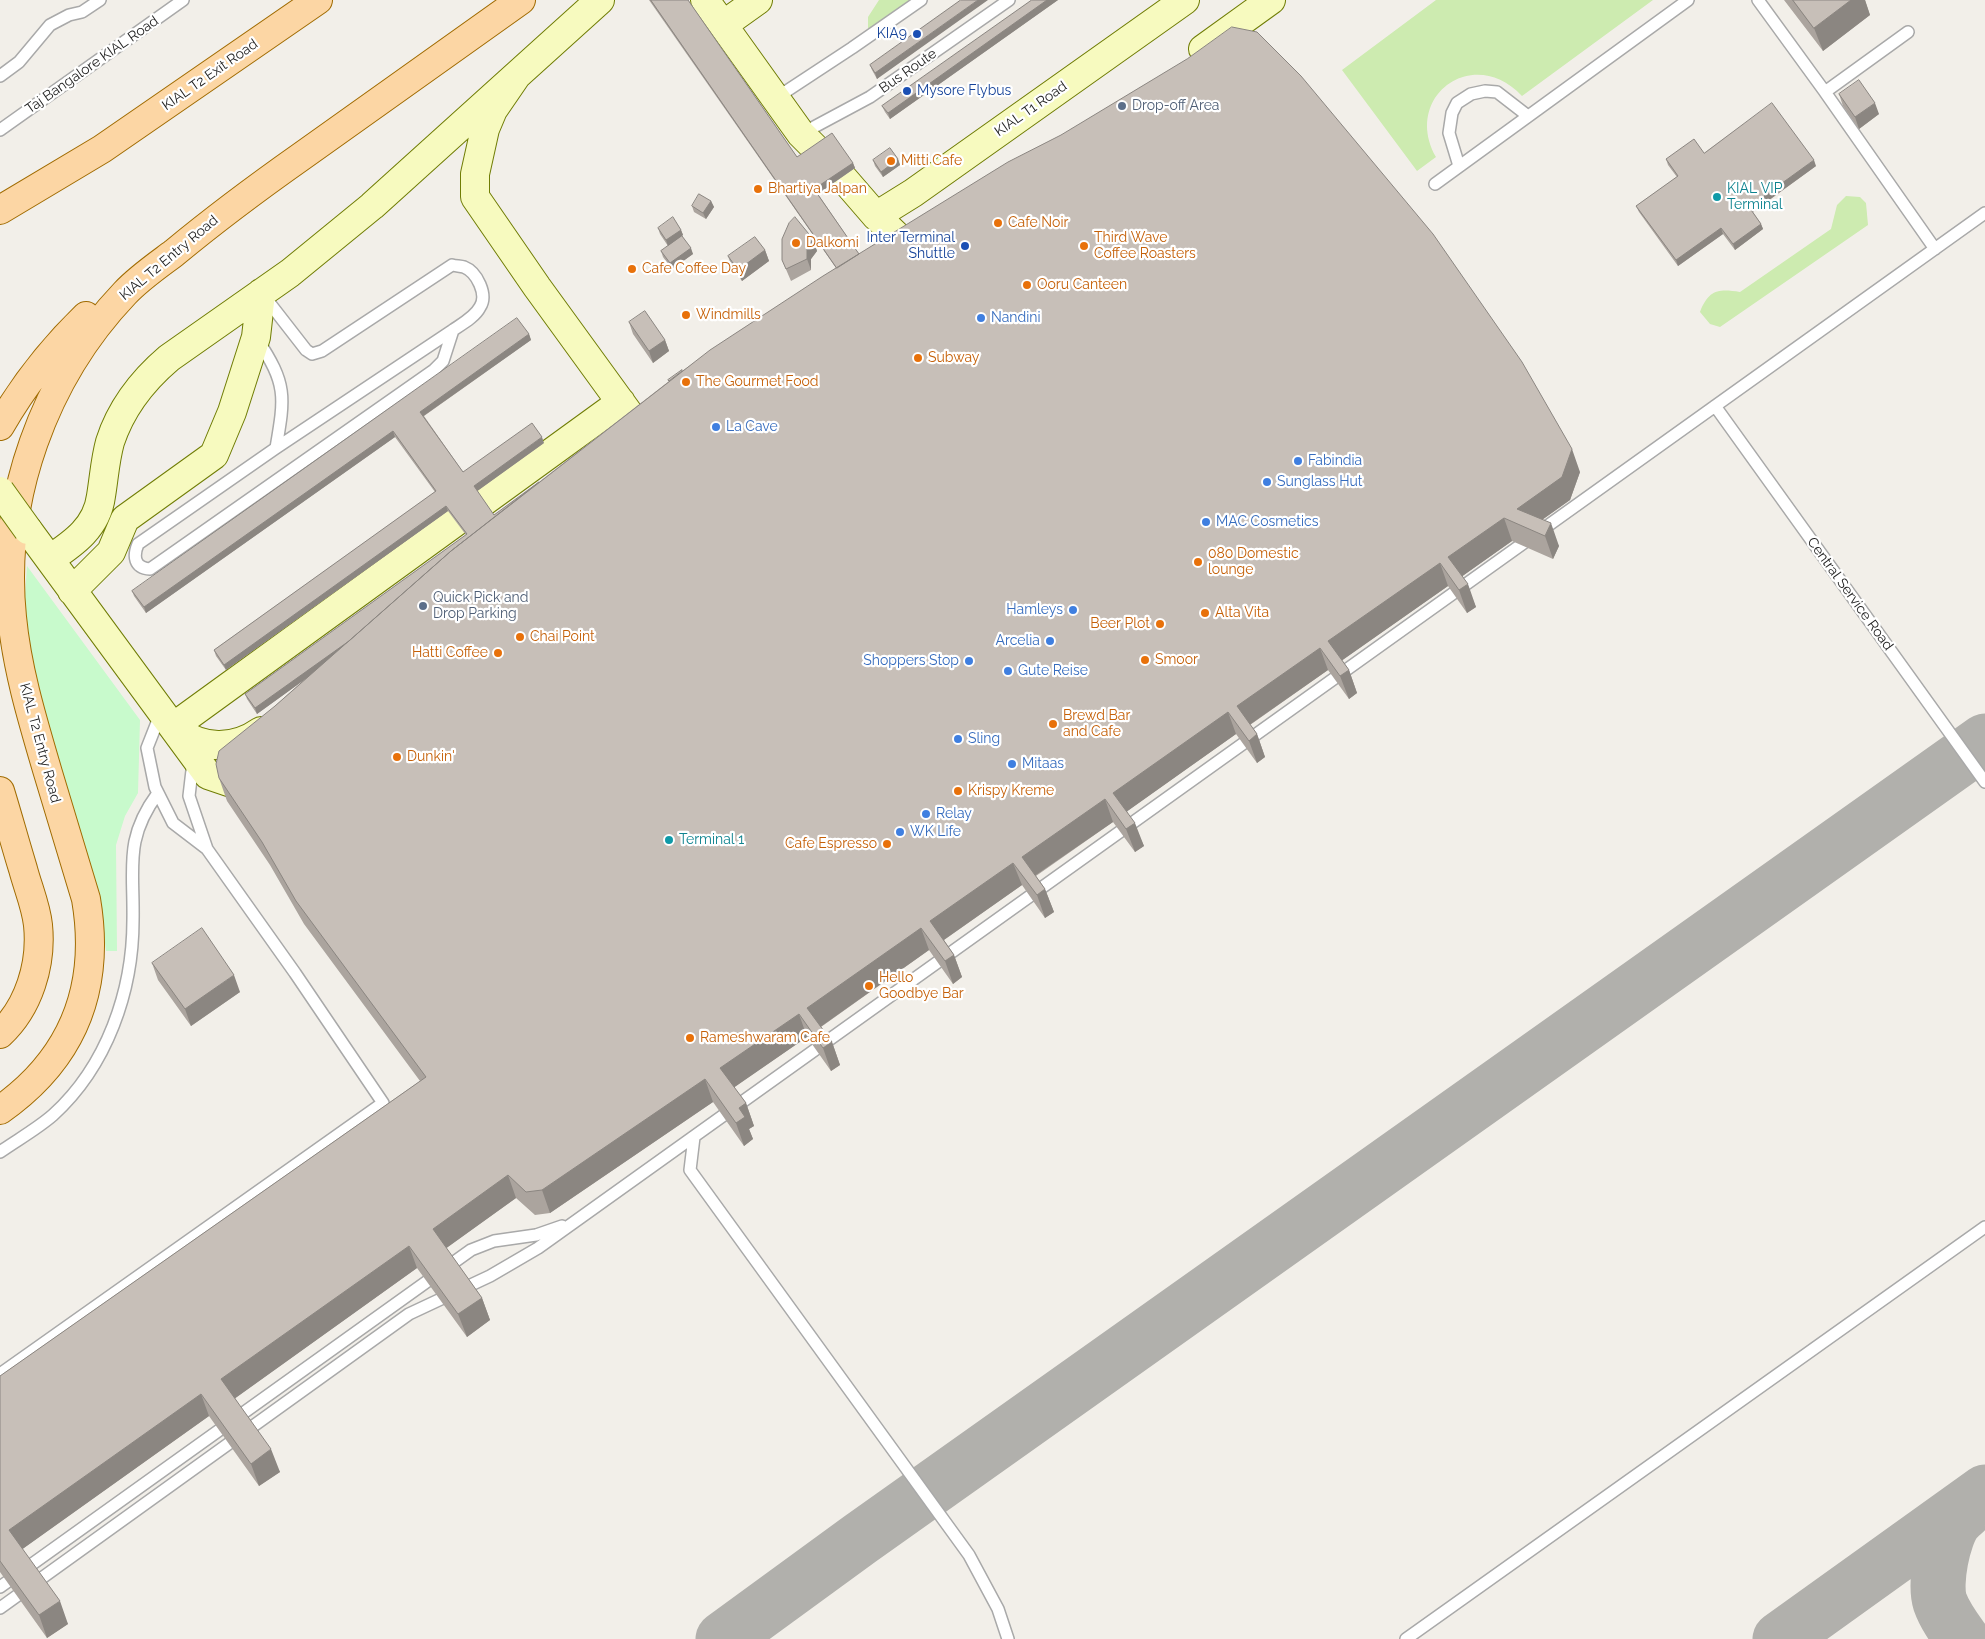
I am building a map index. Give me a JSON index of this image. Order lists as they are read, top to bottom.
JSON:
{
  "streets": {
    "main road": ["KIAL T2 Exit Road", "KIAL T1 Road", "KIAL T2 Entry Road"],
    "lane": ["Taj Bangalore KIAL Road", "Bus Route", "Central Service Road"]
  },
  "places": [
    "KIA9",
    "Mysore Flybus",
    "Drop-off Area",
    "Mitti Cafe",
    "Bhartiya Jalpan",
    "KIAL VIP Terminal",
    "Cafe Noir",
    "Dalkomi",
    "Inter Terminal Shuttle",
    "Third Wave Coffee Roasters",
    "Cafe Coffee Day",
    "Ooru Canteen",
    "Windmills",
    "Nandini",
    "Subway",
    "The Gourmet Food",
    "La Cave",
    "Fabindia",
    "Sunglass Hut",
    "MAC Cosmetics",
    "080 Domestic lounge",
    "Quick Pick and Drop Parking",
    "Hamleys",
    "Alta Vita",
    "Beer Plot",
    "Chai Point",
    "Arcelia",
    "Hatti Coffee",
    "Smoor",
    "Shoppers Stop",
    "Gute Reise",
    "Brewd Bar and Cafe",
    "Sling",
    "Dunkin'",
    "Mitaas",
    "Krispy Kreme",
    "Relay",
    "WK Life",
    "Terminal 1",
    "Cafe Espresso",
    "Hello Goodbye Bar",
    "Rameshwaram Cafe"
  ]
}
